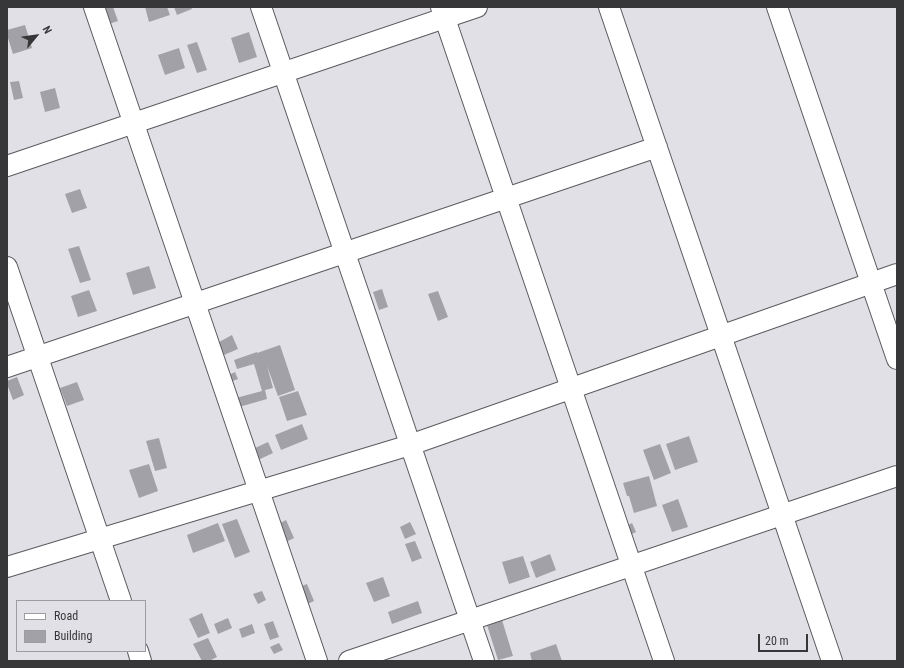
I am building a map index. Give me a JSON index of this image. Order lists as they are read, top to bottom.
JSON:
{
  "legend": ["Road", "Building"],
  "scale_bar": "20 m",
  "north": "top right"
}
